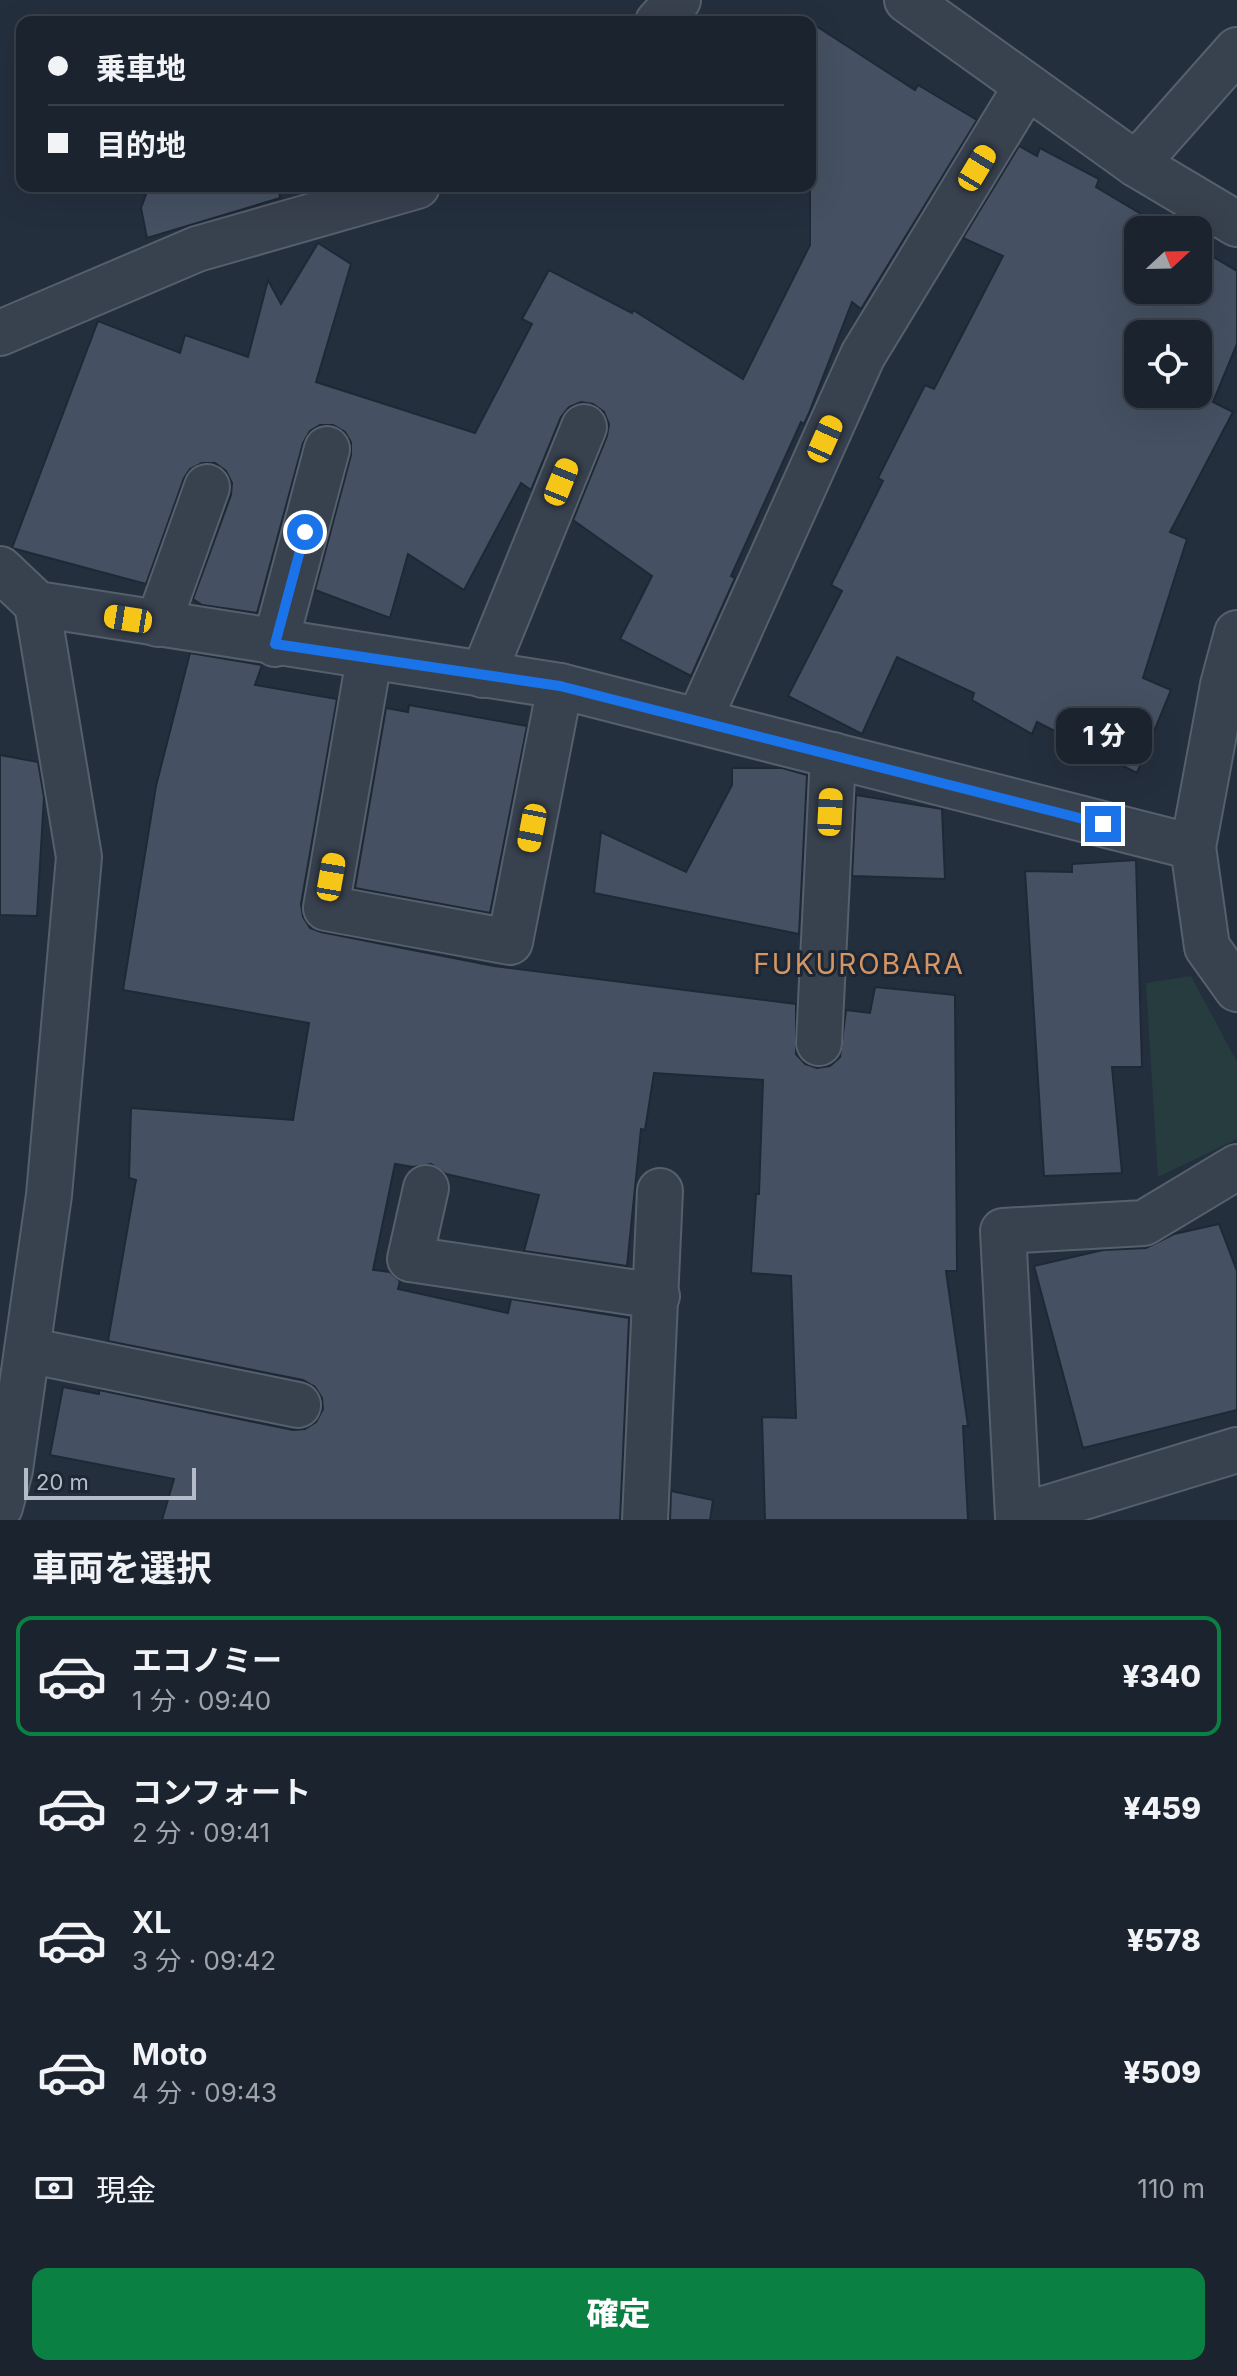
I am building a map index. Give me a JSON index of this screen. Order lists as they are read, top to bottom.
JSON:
{
  "districts": ["FUKUROBARA"],
  "scale_bar": "20 m",
  "north": "right",
  "page": {
    "banner": ["乗車地", "目的地"],
    "bubble": "1 分",
    "scale": "20 m",
    "heading": "車両を選択",
    "list": [
      {
        "name": "エコノミー",
        "note": "1 分 · 09:40",
        "value": "¥340"
      },
      {
        "name": "コンフォート",
        "note": "2 分 · 09:41",
        "value": "¥459"
      },
      {
        "name": "XL",
        "note": "3 分 · 09:42",
        "value": "¥578"
      },
      {
        "name": "Moto",
        "note": "4 分 · 09:43",
        "value": "¥509"
      }
    ],
    "pay": ["現金", "110 m"],
    "buttons": "確定"
  }
}
